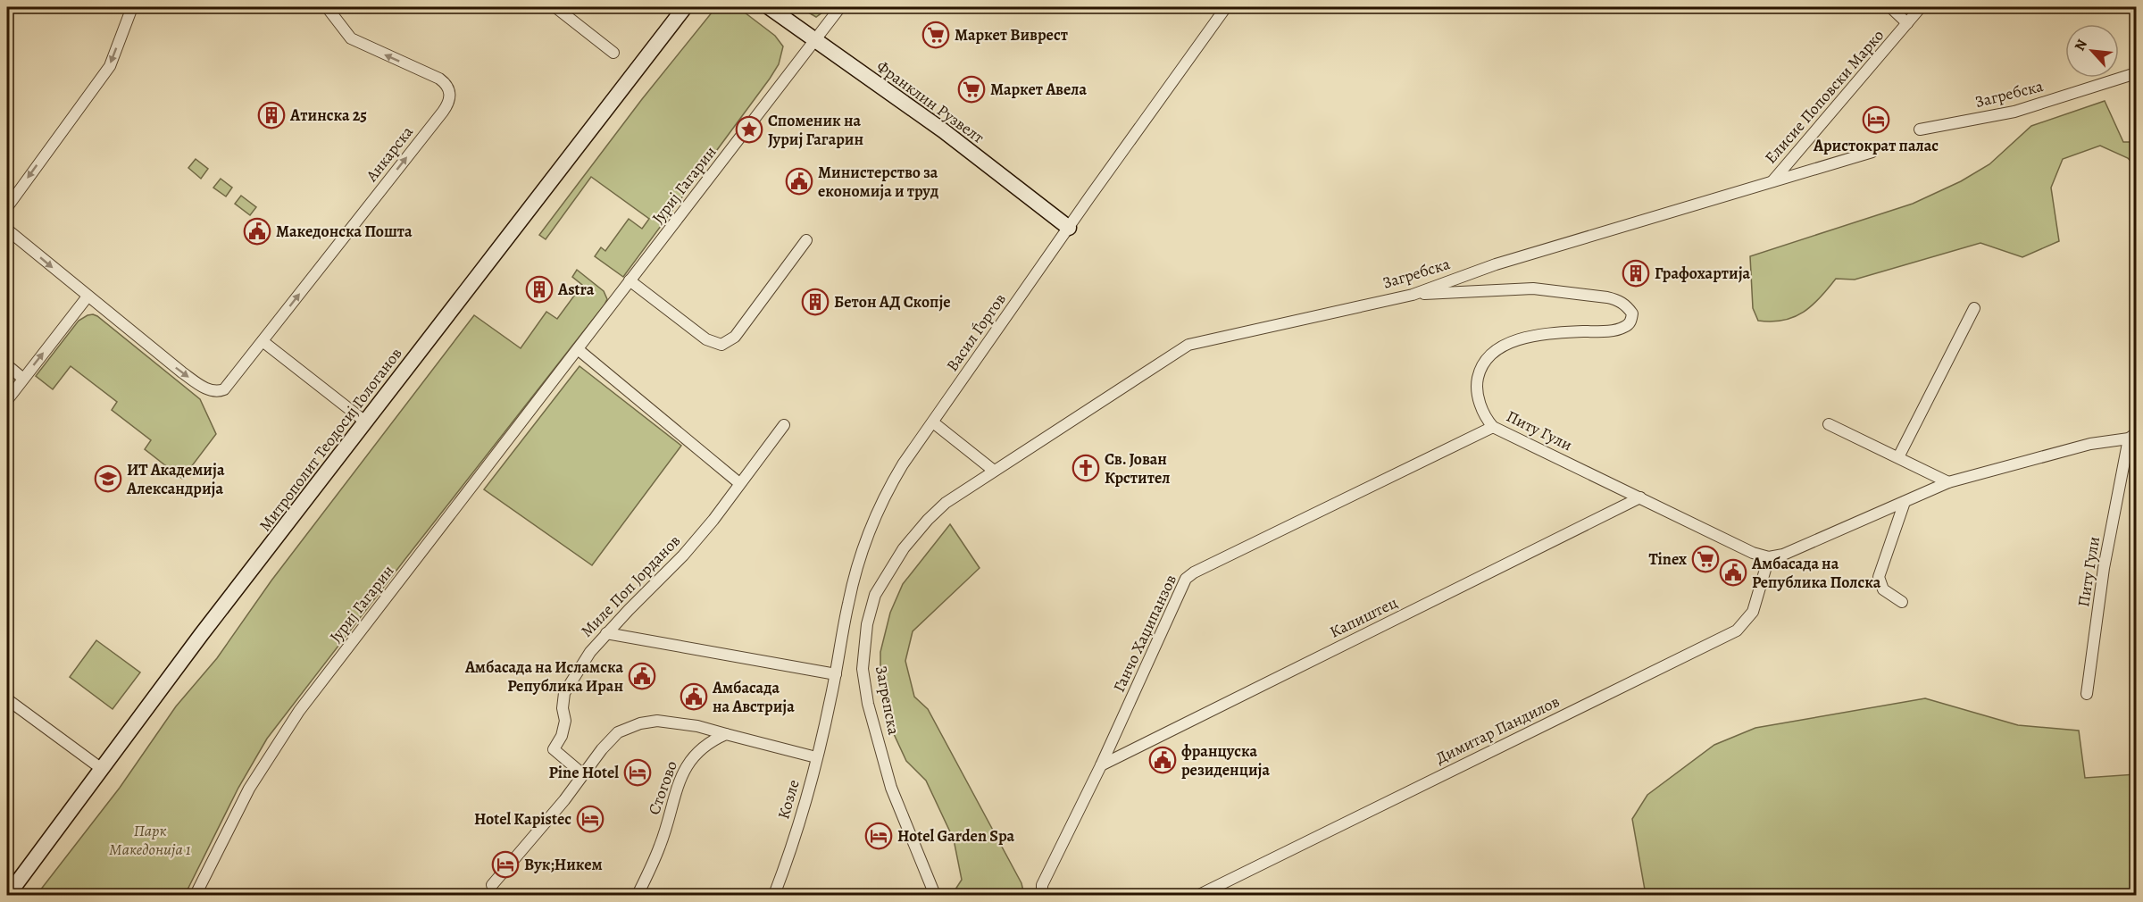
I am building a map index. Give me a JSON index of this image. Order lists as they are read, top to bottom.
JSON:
{
  "streets": {
    "street": [
      "Загребска",
      "Елисие Поповски Марко",
      "Франклин Рузвелт",
      "Анкарска",
      "Јуриј Гагарин",
      "Васил Ѓоргов",
      "Питу Гули",
      "Митрополит Теодосиј Гологанов",
      "Миле Поп Јорданов",
      "Капиштец",
      "Ганчо Хаџипанзов",
      "Загрепска",
      "Димитар Пандилов",
      "Стогово",
      "Козле"
    ]
  },
  "crossings": [
    ["Загребска", "Елисие Поповски Марко"],
    ["Загребска", "Питу Гули"],
    ["Загребска", "Загрепска"],
    ["Франклин Рузвелт", "Јуриј Гагарин"],
    ["Франклин Рузвелт", "Васил Ѓоргов"],
    ["Васил Ѓоргов", "Козле"],
    ["Питу Гули", "Капиштец"],
    ["Питу Гули", "Ганчо Хаџипанзов"],
    ["Питу Гули", "Димитар Пандилов"],
    ["Капиштец", "Ганчо Хаџипанзов"]
  ],
  "parks": ["Парк Македонија 1"],
  "places": {
    "supermarket": ["Маркет Виврест", "Маркет Авела", "Tinex"],
    "building": [
      "Атинска 25",
      "Графохартија",
      "Astra",
      "Бетон АД Скопје"
    ],
    "hotel": [
      "Аристократ палас",
      "Pine Hotel",
      "Hotel Kapistec",
      "Hotel Garden Spa",
      "Вук;Никем"
    ],
    "place": ["Споменик на Јуриј Гагарин"],
    "public building": [
      "Министерство за економија и труд",
      "Македонска Пошта",
      "Амбасада на Република Полска",
      "Амбасада на Исламска Република Иран",
      "Амбасада на Австрија",
      "француска резиденција"
    ],
    "church": ["Св. Јован Крстител"],
    "school or university": ["ИТ Академија Александрија"]
  },
  "north": "top left"
}
